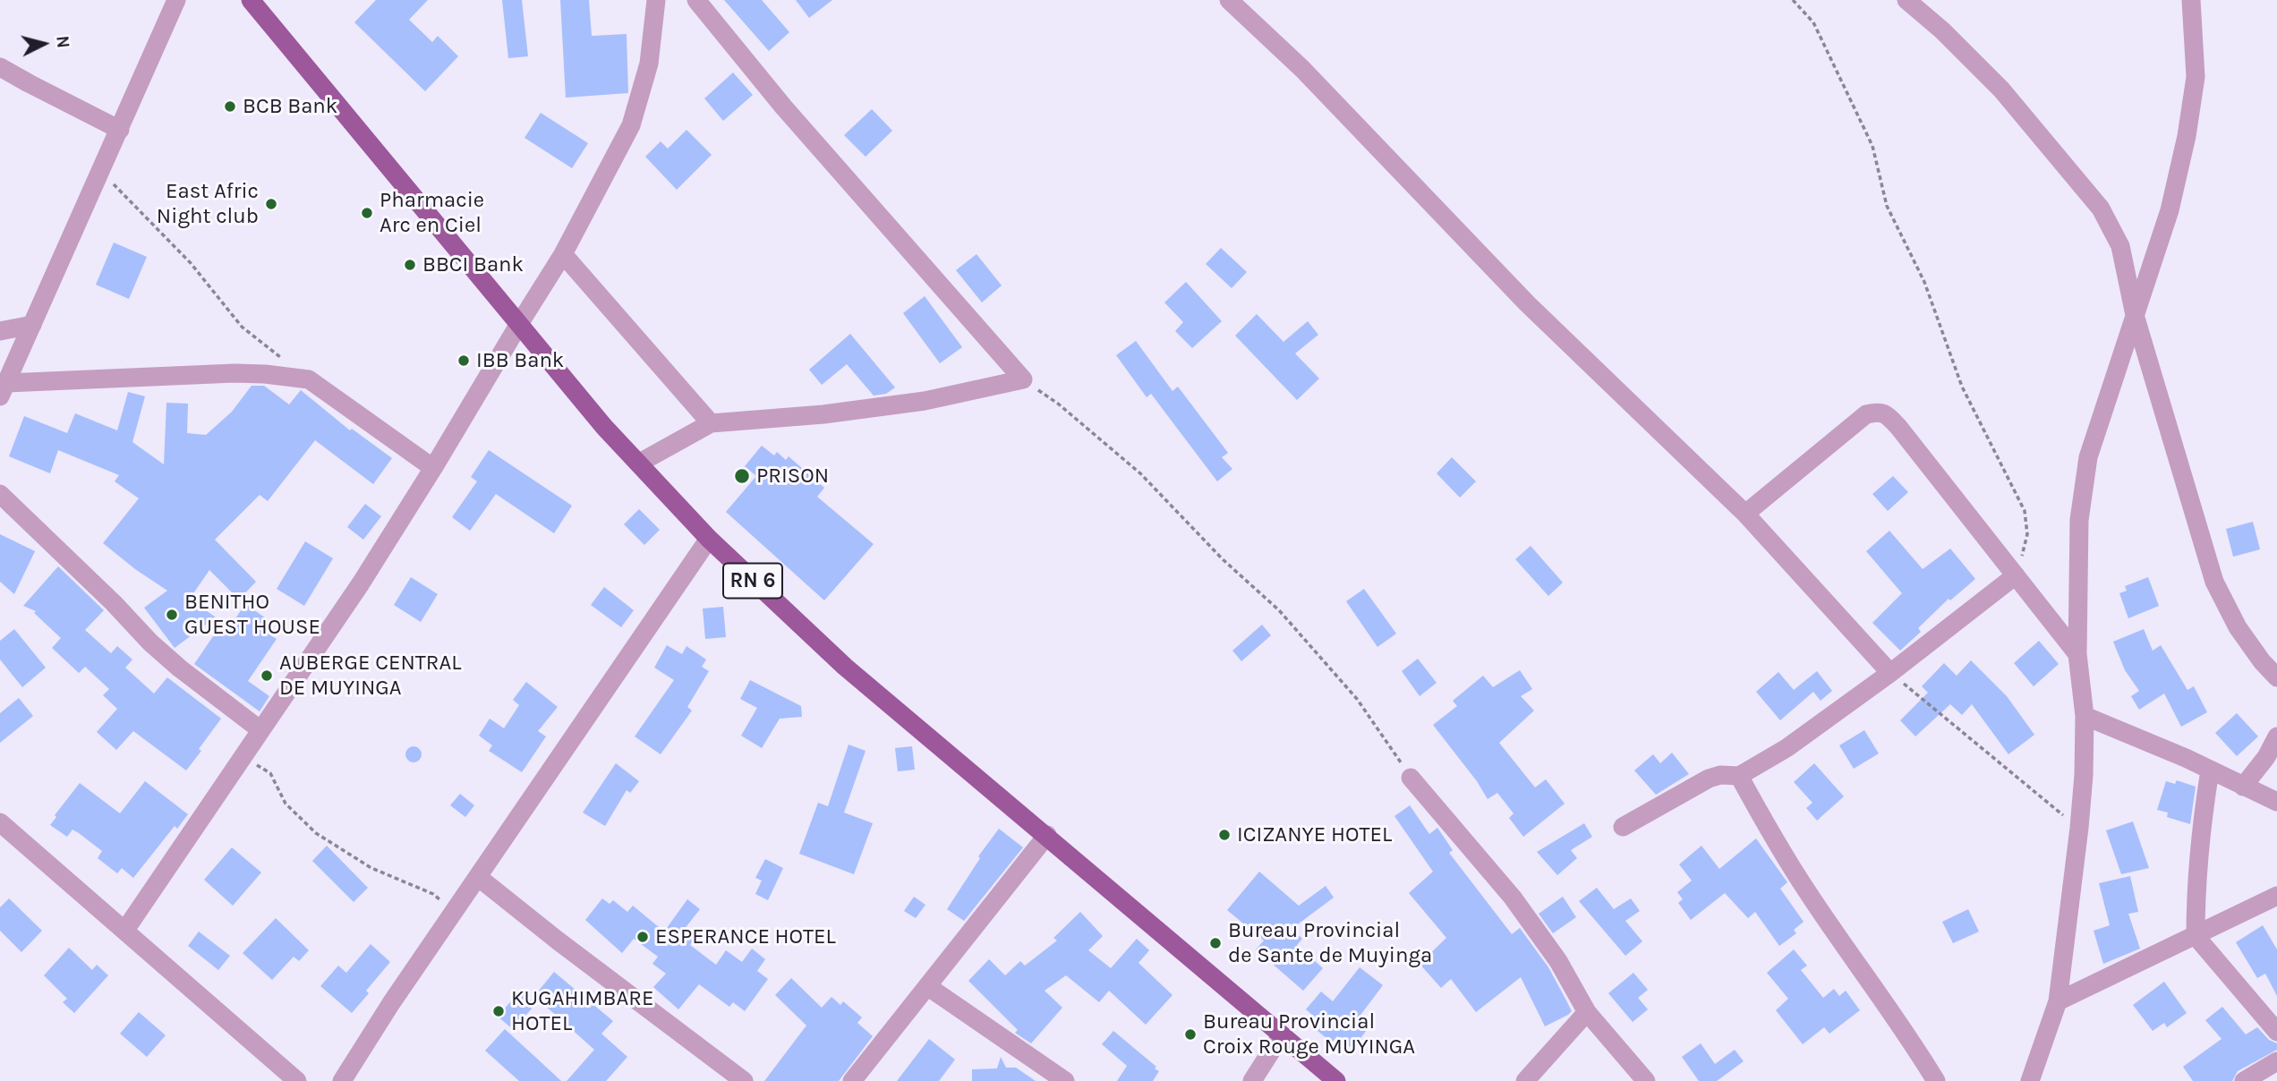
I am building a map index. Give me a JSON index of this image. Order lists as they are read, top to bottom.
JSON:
{
  "streets": {
    "main road": ["RN 6"]
  },
  "places": [
    "BCB Bank",
    "East Afric Night club",
    "Pharmacie Arc en Ciel",
    "BBCI Bank",
    "IBB Bank",
    "PRISON",
    "BENITHO GUEST HOUSE",
    "AUBERGE CENTRAL DE MUYINGA",
    "ICIZANYE HOTEL",
    "ESPERANCE HOTEL",
    "Bureau Provincial de Sante de Muyinga",
    "KUGAHIMBARE HOTEL",
    "Bureau Provincial Croix Rouge MUYINGA"
  ],
  "north": "right"
}
